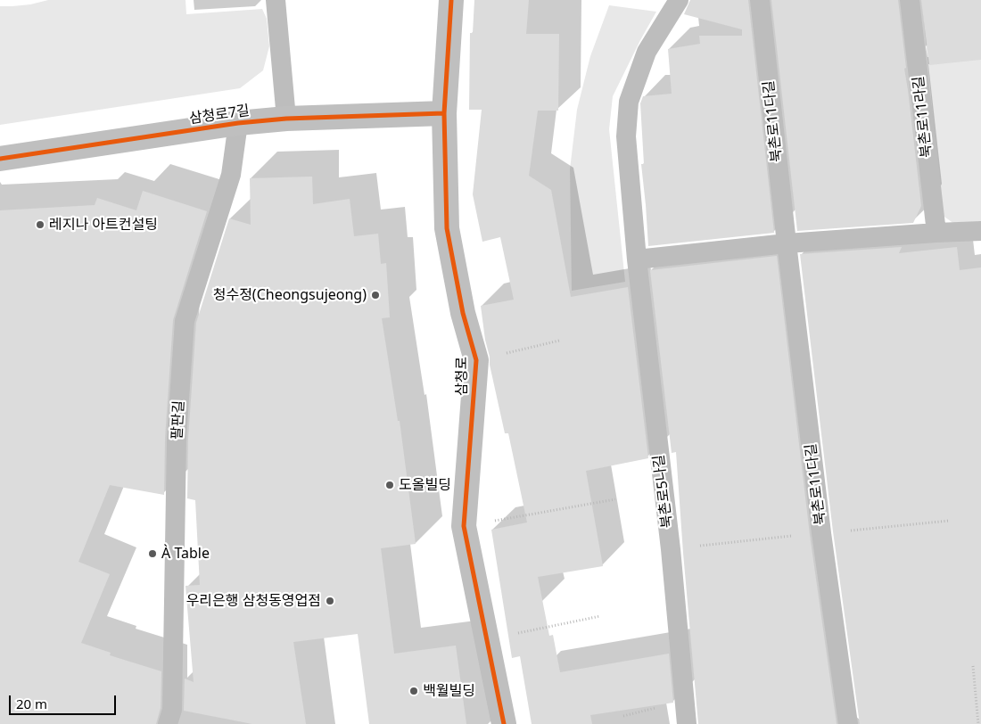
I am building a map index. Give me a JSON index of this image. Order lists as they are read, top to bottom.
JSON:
{
  "streets": {
    "street": ["삼청로7길", "삼청로"],
    "lane": [
      "북촌로11라길",
      "북촌로11다길",
      "팔판길",
      "북촌로5나길"
    ]
  },
  "crossings": [
    ["삼청로7길", "삼청로"],
    ["삼청로7길", "팔판길"]
  ],
  "places": [
    "레지나 아트컨설팅",
    "청수정(Cheongsujeong)",
    "도올빌딩",
    "À Table",
    "우리은행 삼청동영업점",
    "백월빌딩"
  ],
  "scale_bar": "20 m"
}
